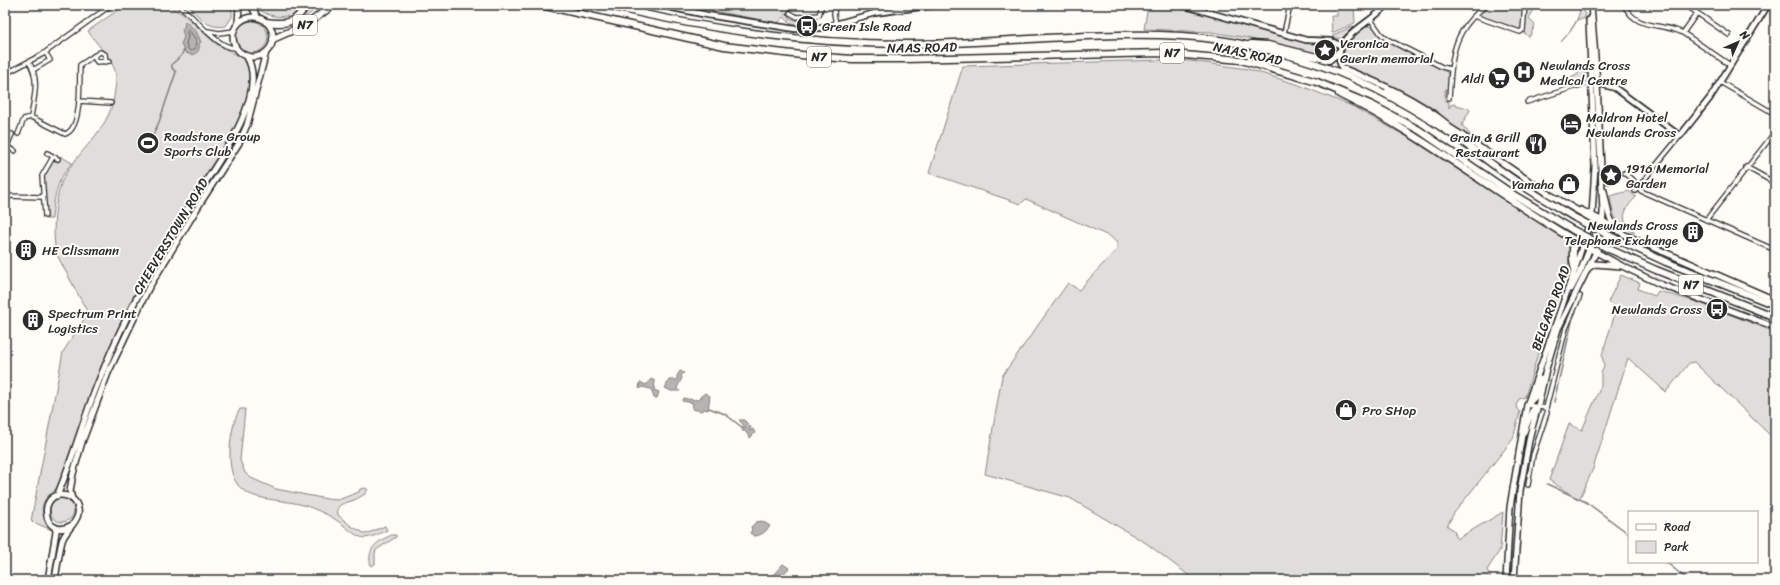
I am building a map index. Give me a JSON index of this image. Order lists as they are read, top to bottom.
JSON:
{
  "streets": {
    "highway": ["N7", "NAAS ROAD"],
    "main road": ["CHEEVERSTOWN ROAD", "BELGARD ROAD"]
  },
  "crossings": [
    ["N7", "CHEEVERSTOWN ROAD"]
  ],
  "places": {
    "bus stop": ["Green Isle Road", "Newlands Cross"],
    "place": ["Veronica Guerin memorial", "1916 Memorial Garden"],
    "hospital": ["Newlands Cross Medical Centre"],
    "supermarket": ["Aldi"],
    "hotel": ["Maldron Hotel Newlands Cross"],
    "sports": ["Roadstone Group Sports Club"],
    "restaurant": ["Grain & Grill Restaurant"],
    "shop": ["Yamaha", "Pro SHop"],
    "building": ["Newlands Cross Telephone Exchange", "HE Clissmann", "Spectrum Print Logistics"]
  },
  "legend": ["Road", "Park"],
  "north": "top right"
}
